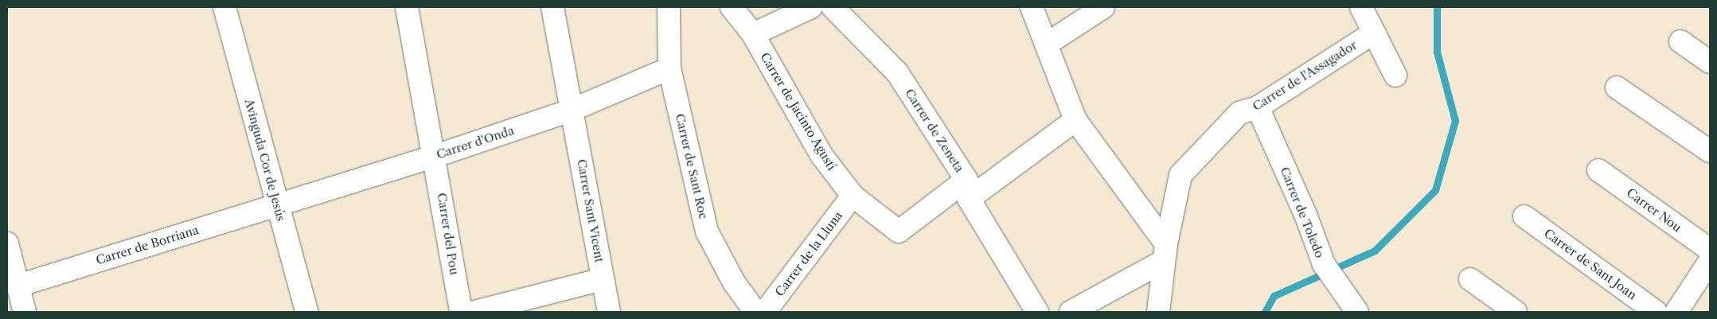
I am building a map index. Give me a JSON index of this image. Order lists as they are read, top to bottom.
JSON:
{
  "streets": {
    "street": [
      "Carrer de l'Assagador",
      "Carrer de Jacinto Agustí",
      "Carrer de Zeneta",
      "Carrer d'Onda",
      "Avinguda Cor de Jesús",
      "Carrer de Sant Roc",
      "Carrer Nou",
      "Carrer Sant Vicent",
      "Carrer de Toledo",
      "Carrer del Pou",
      "Carrer de Borriana",
      "Carrer de la Lluna",
      "Carrer de Sant Joan"
    ]
  },
  "crossings": [
    ["Carrer de l'Assagador", "Carrer de Toledo"],
    ["Carrer de Jacinto Agustí", "Carrer de Zeneta"],
    ["Carrer de Jacinto Agustí", "Carrer de la Lluna"],
    ["Carrer d'Onda", "Avinguda Cor de Jesús"],
    ["Carrer d'Onda", "Carrer de Sant Roc"],
    ["Carrer d'Onda", "Carrer Sant Vicent"],
    ["Carrer d'Onda", "Carrer del Pou"],
    ["Carrer d'Onda", "Carrer de Borriana"],
    ["Avinguda Cor de Jesús", "Carrer de Borriana"]
  ]
}
